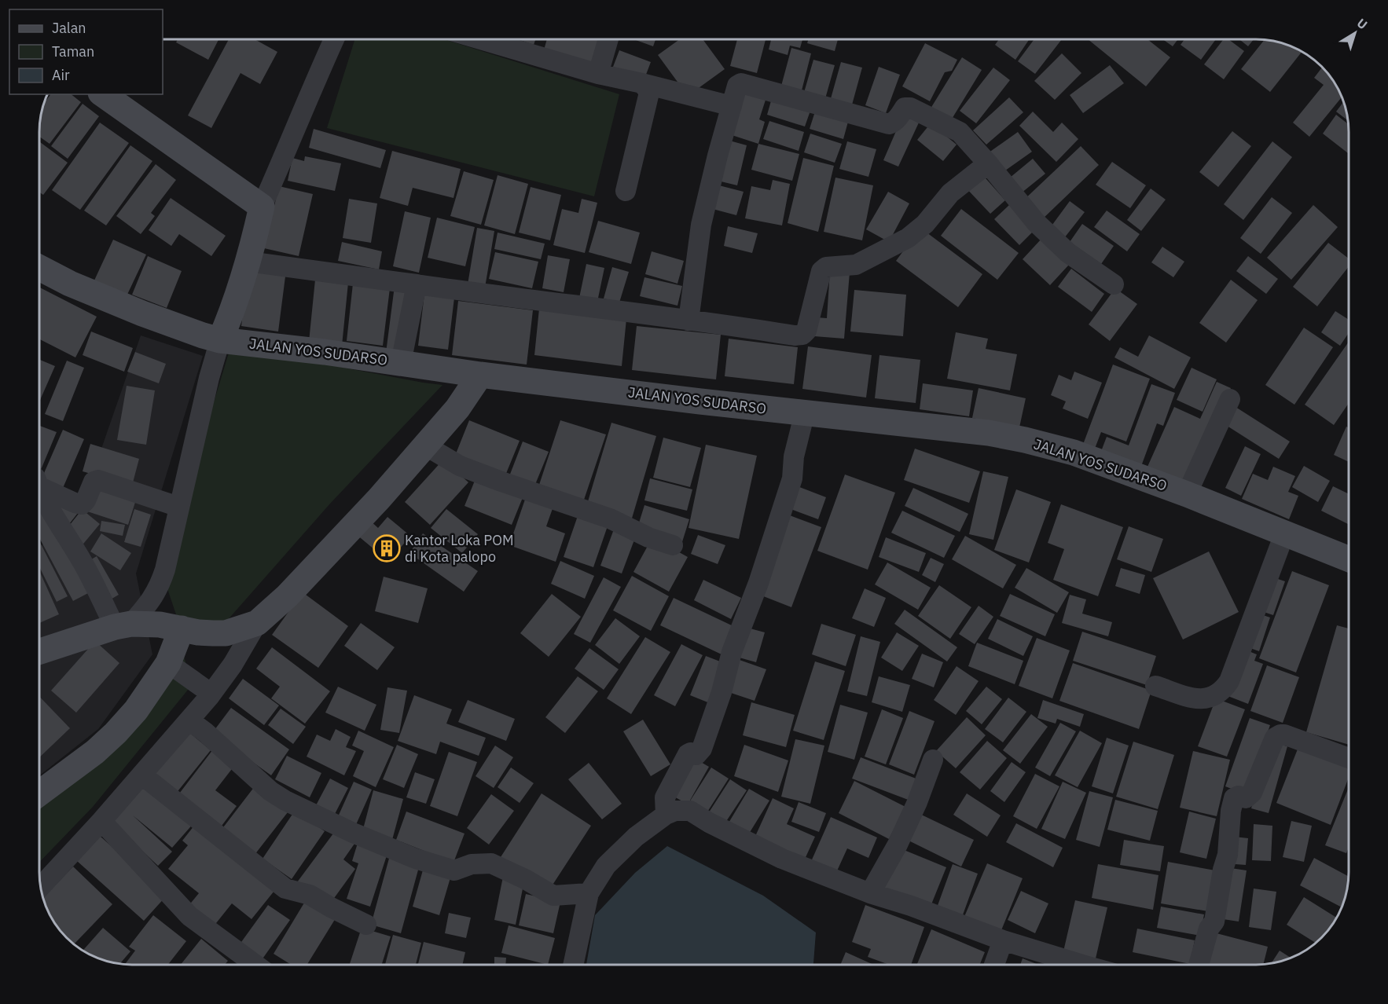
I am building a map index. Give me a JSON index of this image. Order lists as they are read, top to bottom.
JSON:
{
  "streets": {
    "street": ["JALAN YOS SUDARSO"]
  },
  "places": {
    "building": ["Kantor Loka POM di Kota palopo"]
  },
  "legend": ["Jalan", "Taman", "Air"],
  "north": "top right"
}
